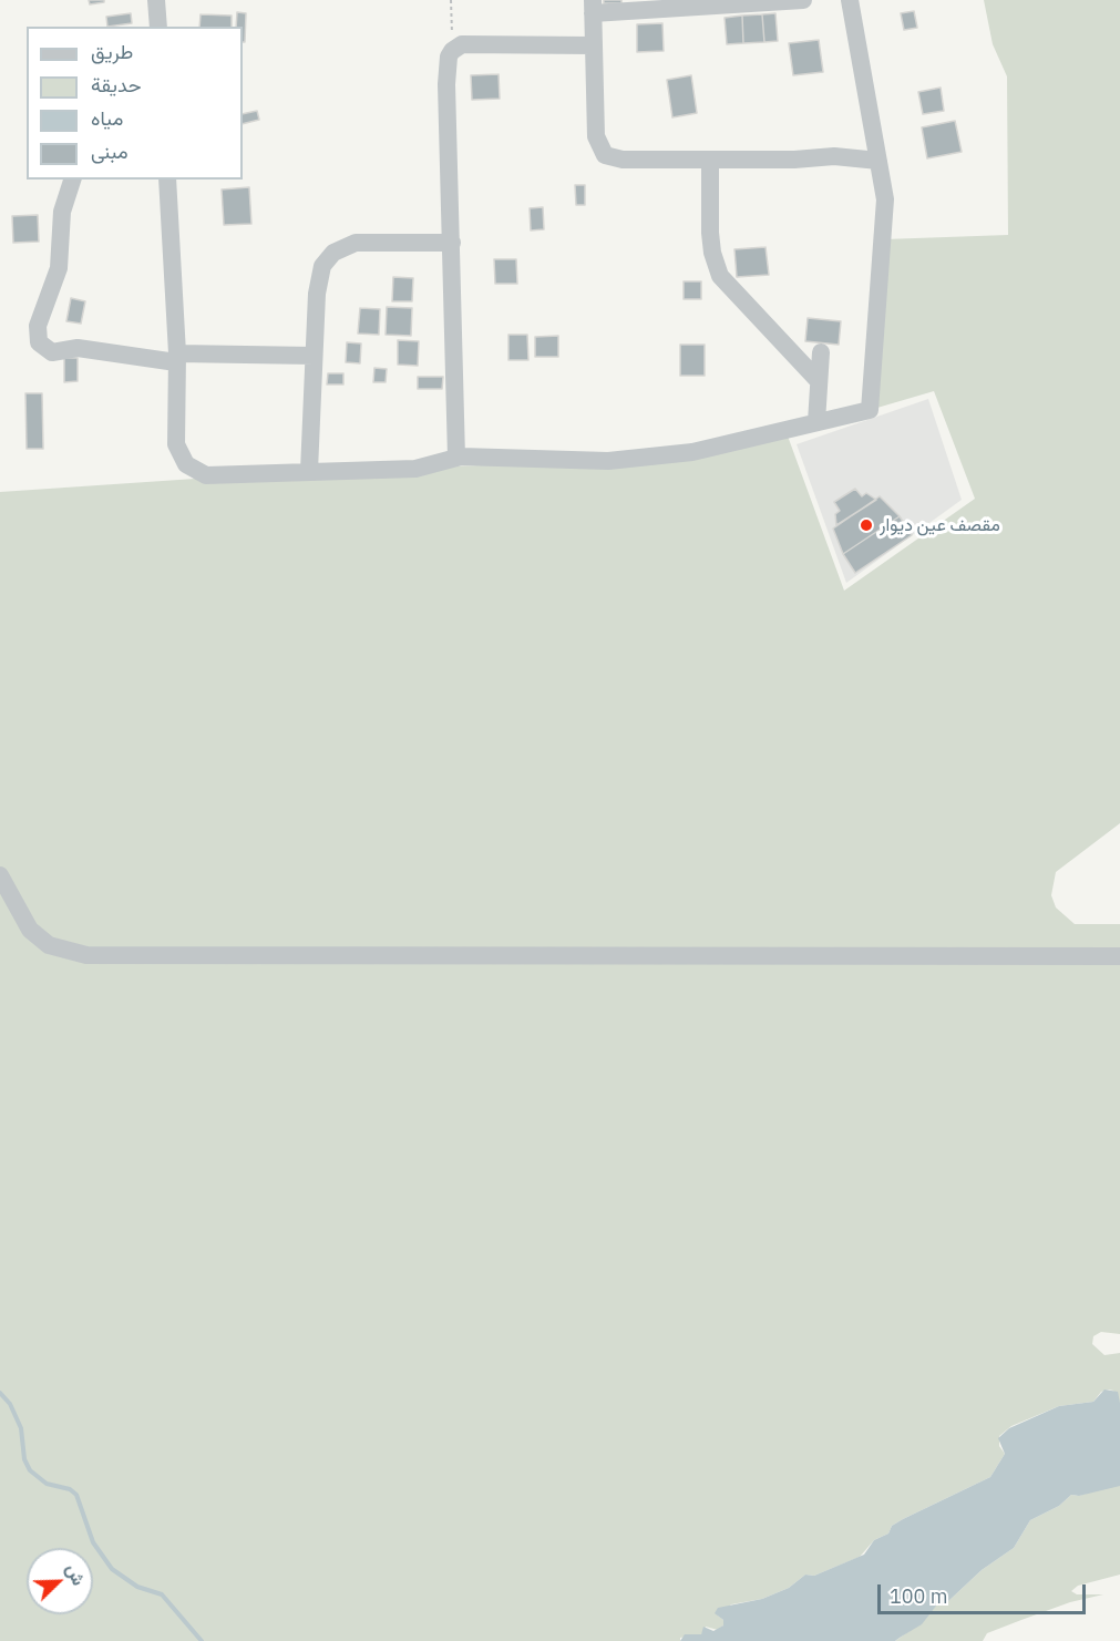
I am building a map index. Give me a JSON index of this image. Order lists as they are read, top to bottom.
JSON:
{
  "places": ["مقصف عين ديوار"],
  "legend": [
    "طريق",
    "حديقة",
    "مياه",
    "مبنى"
  ],
  "scale_bar": "100 m",
  "north": "top right"
}
